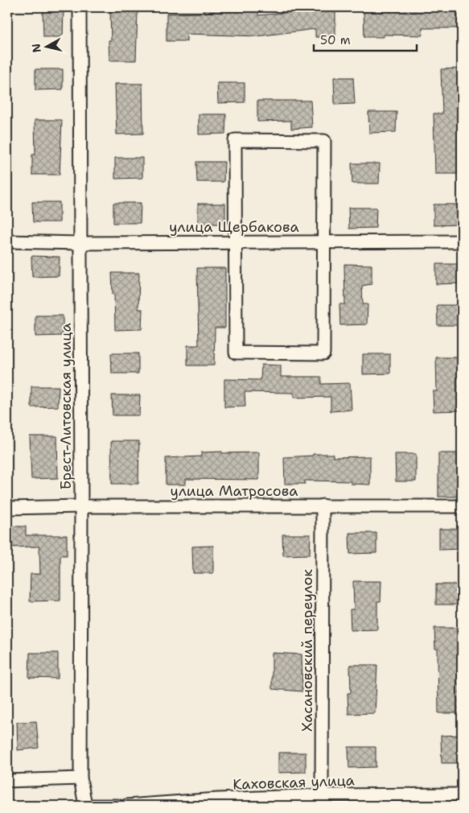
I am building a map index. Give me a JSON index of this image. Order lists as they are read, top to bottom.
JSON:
{
  "streets": {
    "street": [
      "улица Щербакова",
      "Брест-Литовская улица",
      "улица Матросова",
      "Хасановский переулок",
      "Каховская улица"
    ]
  },
  "crossings": [
    ["улица Щербакова", "Брест-Литовская улица"],
    ["Брест-Литовская улица", "улица Матросова"],
    ["улица Матросова", "Хасановский переулок"],
    ["Хасановский переулок", "Каховская улица"]
  ],
  "scale_bar": "50 m",
  "north": "left"
}
